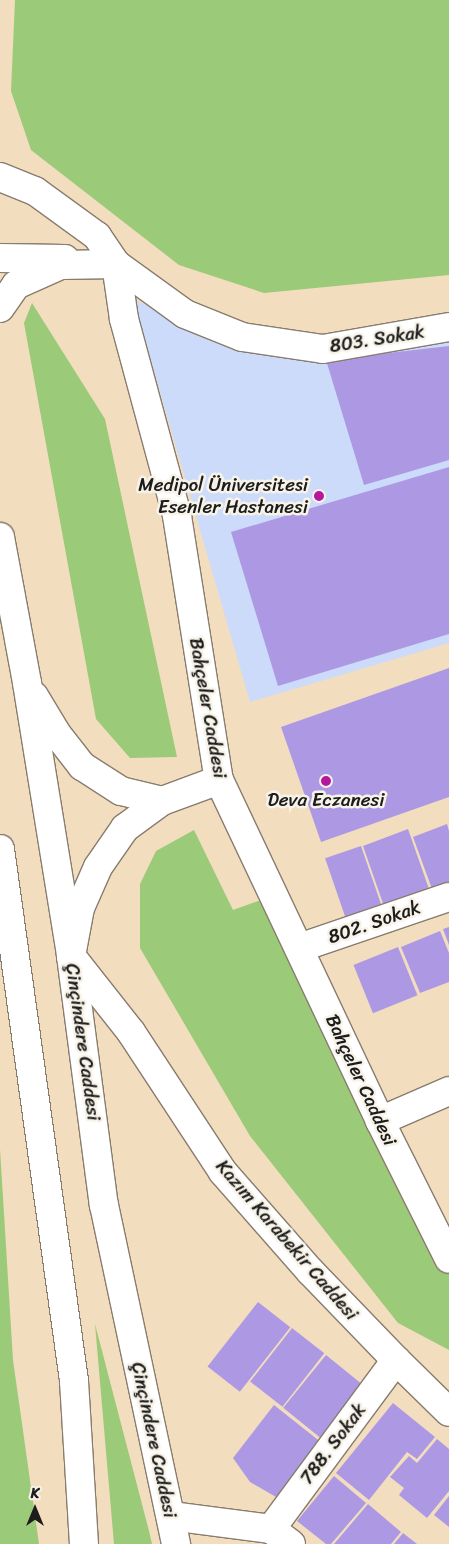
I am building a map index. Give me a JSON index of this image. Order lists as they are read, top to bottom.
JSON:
{
  "streets": {
    "main road": [
      "803. Sokak",
      "Bahçeler Caddesi",
      "802. Sokak",
      "Çinçindere Caddesi",
      "Kazım Karabekir Caddesi",
      "788. Sokak"
    ]
  },
  "crossings": [
    ["803. Sokak", "Bahçeler Caddesi"],
    ["Bahçeler Caddesi", "802. Sokak"],
    ["Çinçindere Caddesi", "Kazım Karabekir Caddesi"],
    ["Kazım Karabekir Caddesi", "788. Sokak"]
  ],
  "places": ["Medipol Üniversitesi Esenler Hastanesi", "Deva Eczanesi"],
  "north": "top"
}
